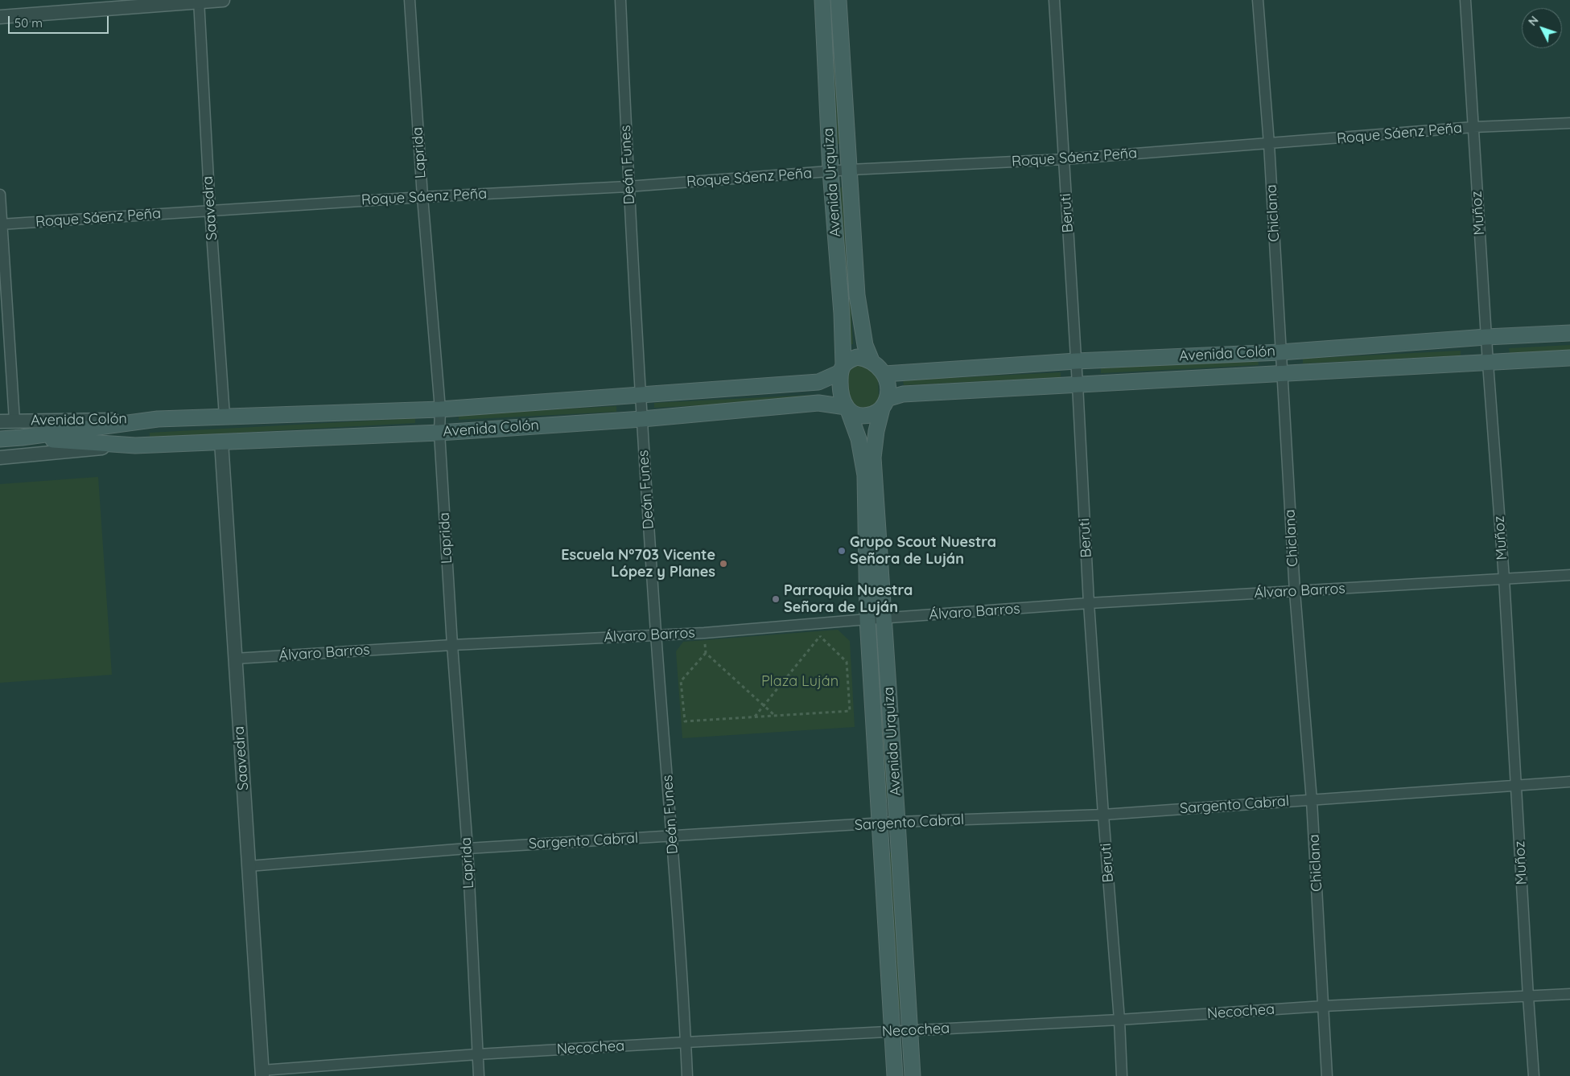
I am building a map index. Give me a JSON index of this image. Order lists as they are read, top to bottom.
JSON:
{
  "streets": {
    "main road": ["Avenida Urquiza", "Avenida Colón"],
    "street": [
      "Roque Sáenz Peña",
      "Laprida",
      "Deán Funes",
      "Saavedra",
      "Beruti",
      "Chiclana",
      "Muñoz",
      "Álvaro Barros",
      "Sargento Cabral",
      "Necochea"
    ]
  },
  "crossings": [
    ["Roque Sáenz Peña", "Laprida"],
    ["Roque Sáenz Peña", "Deán Funes"],
    ["Roque Sáenz Peña", "Avenida Urquiza"],
    ["Roque Sáenz Peña", "Saavedra"],
    ["Roque Sáenz Peña", "Beruti"],
    ["Roque Sáenz Peña", "Chiclana"],
    ["Roque Sáenz Peña", "Muñoz"],
    ["Laprida", "Avenida Colón"],
    ["Laprida", "Álvaro Barros"],
    ["Laprida", "Sargento Cabral"],
    ["Laprida", "Necochea"],
    ["Deán Funes", "Avenida Colón"],
    ["Deán Funes", "Álvaro Barros"],
    ["Deán Funes", "Sargento Cabral"],
    ["Deán Funes", "Necochea"],
    ["Avenida Urquiza", "Avenida Colón"],
    ["Avenida Urquiza", "Álvaro Barros"],
    ["Avenida Urquiza", "Sargento Cabral"],
    ["Avenida Urquiza", "Necochea"],
    ["Saavedra", "Avenida Colón"],
    ["Saavedra", "Álvaro Barros"],
    ["Saavedra", "Sargento Cabral"],
    ["Saavedra", "Necochea"],
    ["Beruti", "Avenida Colón"],
    ["Beruti", "Álvaro Barros"],
    ["Beruti", "Sargento Cabral"],
    ["Beruti", "Necochea"],
    ["Chiclana", "Avenida Colón"],
    ["Chiclana", "Álvaro Barros"],
    ["Chiclana", "Sargento Cabral"],
    ["Chiclana", "Necochea"],
    ["Muñoz", "Avenida Colón"],
    ["Muñoz", "Álvaro Barros"],
    ["Muñoz", "Sargento Cabral"],
    ["Muñoz", "Necochea"]
  ],
  "parks": ["Plaza Luján"],
  "places": ["Grupo Scout Nuestra Señora de Luján", "Escuela N°703 Vicente López y Planes", "Parroquia Nuestra Señora de Luján"],
  "scale_bar": "50 m",
  "north": "top left"
}
